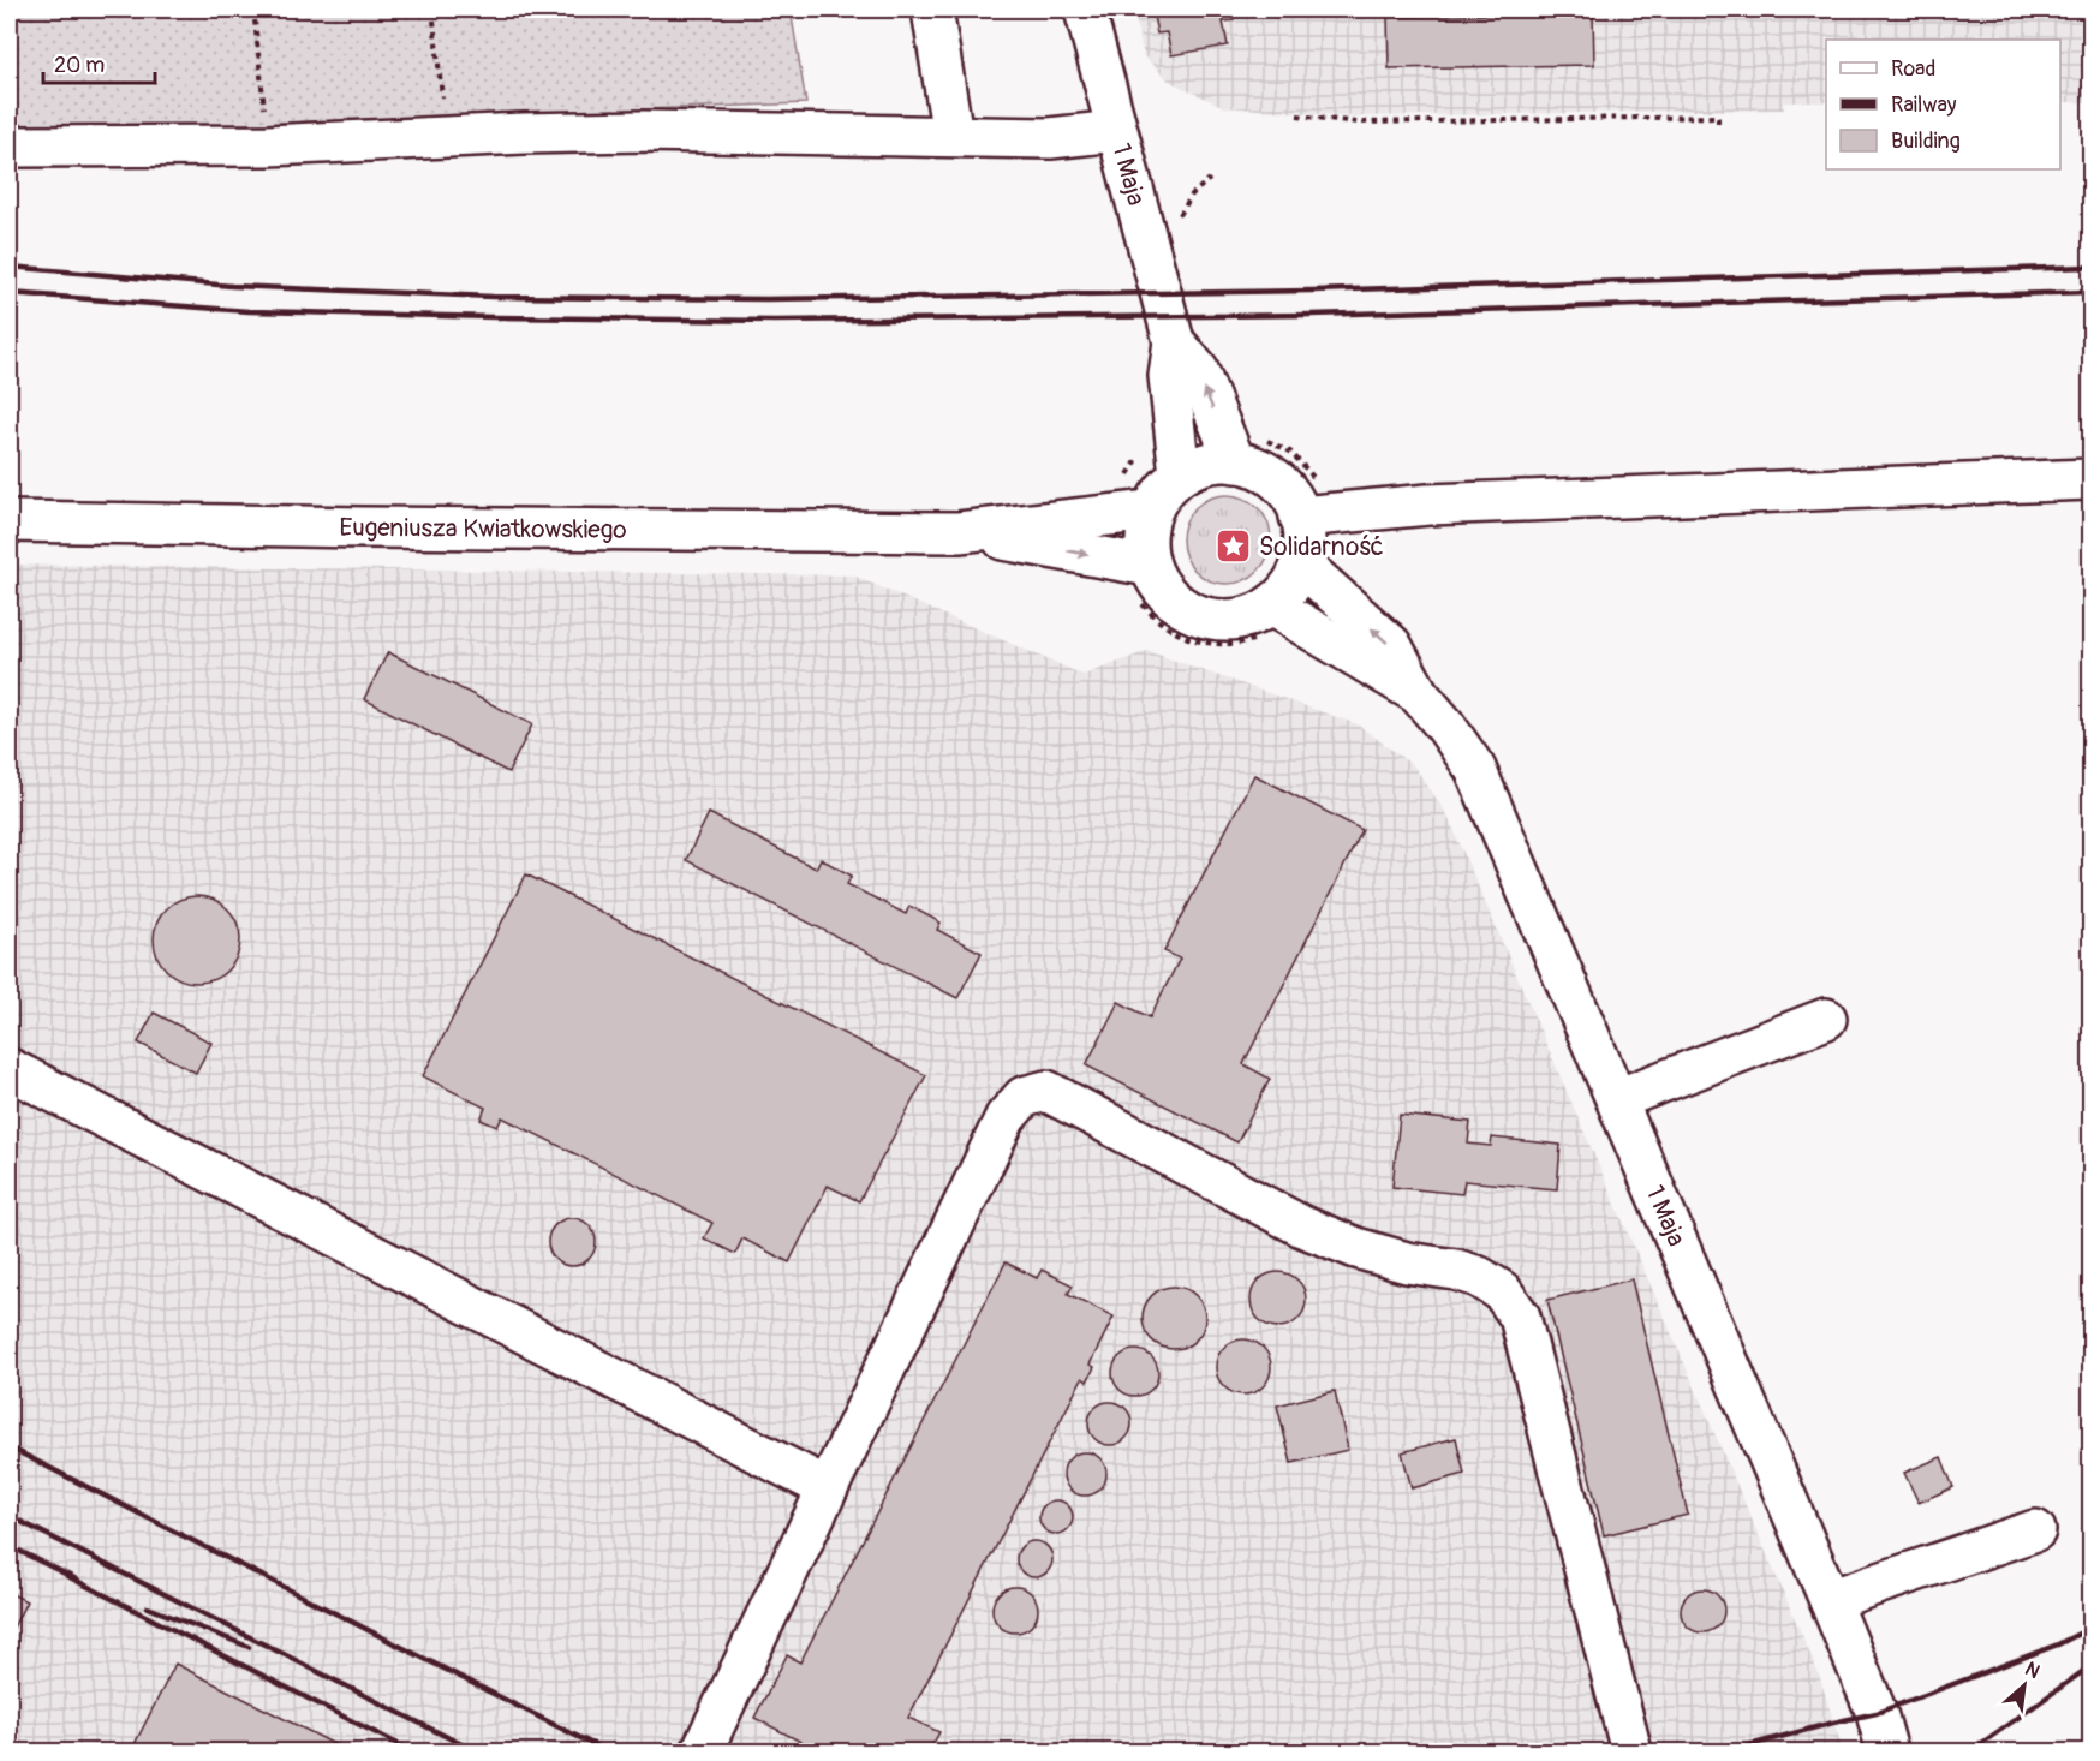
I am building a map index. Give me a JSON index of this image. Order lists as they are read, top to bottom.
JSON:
{
  "streets": {
    "street": ["1 Maja", "Eugeniusza Kwiatkowskiego"]
  },
  "crossings": [
    ["1 Maja", "Eugeniusza Kwiatkowskiego"]
  ],
  "places": {
    "place": ["Solidarność"]
  },
  "legend": ["Road", "Railway", "Building"],
  "scale_bar": "20 m",
  "north": "top right"
}
